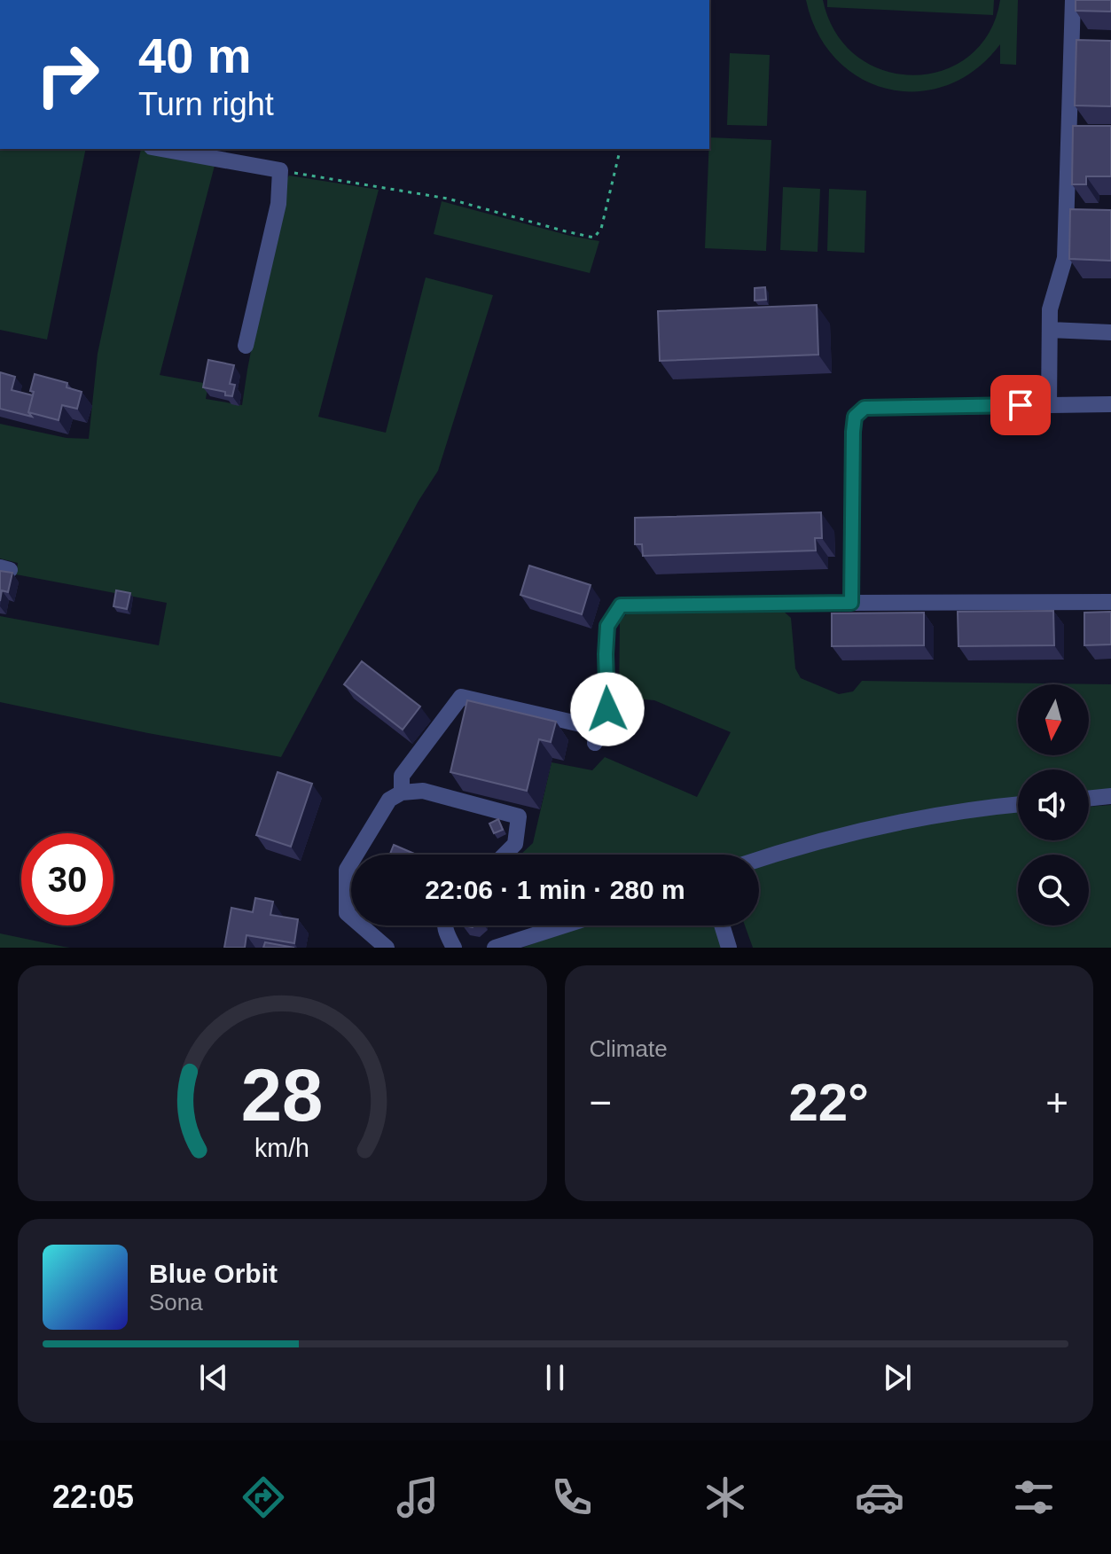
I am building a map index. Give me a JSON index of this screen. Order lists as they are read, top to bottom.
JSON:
{
  "north": "bottom",
  "page": {
    "turn": ["40 m", "Turn right"],
    "limit": "30",
    "trip": "22:06 · 1 min · 280 m",
    "tile": "Climate",
    "heat": ["−", "22°", "+"],
    "song": ["Blue Orbit", "Sona"],
    "tabs": "22:05",
    "gauge": ["28", "km/h"]
  }
}
